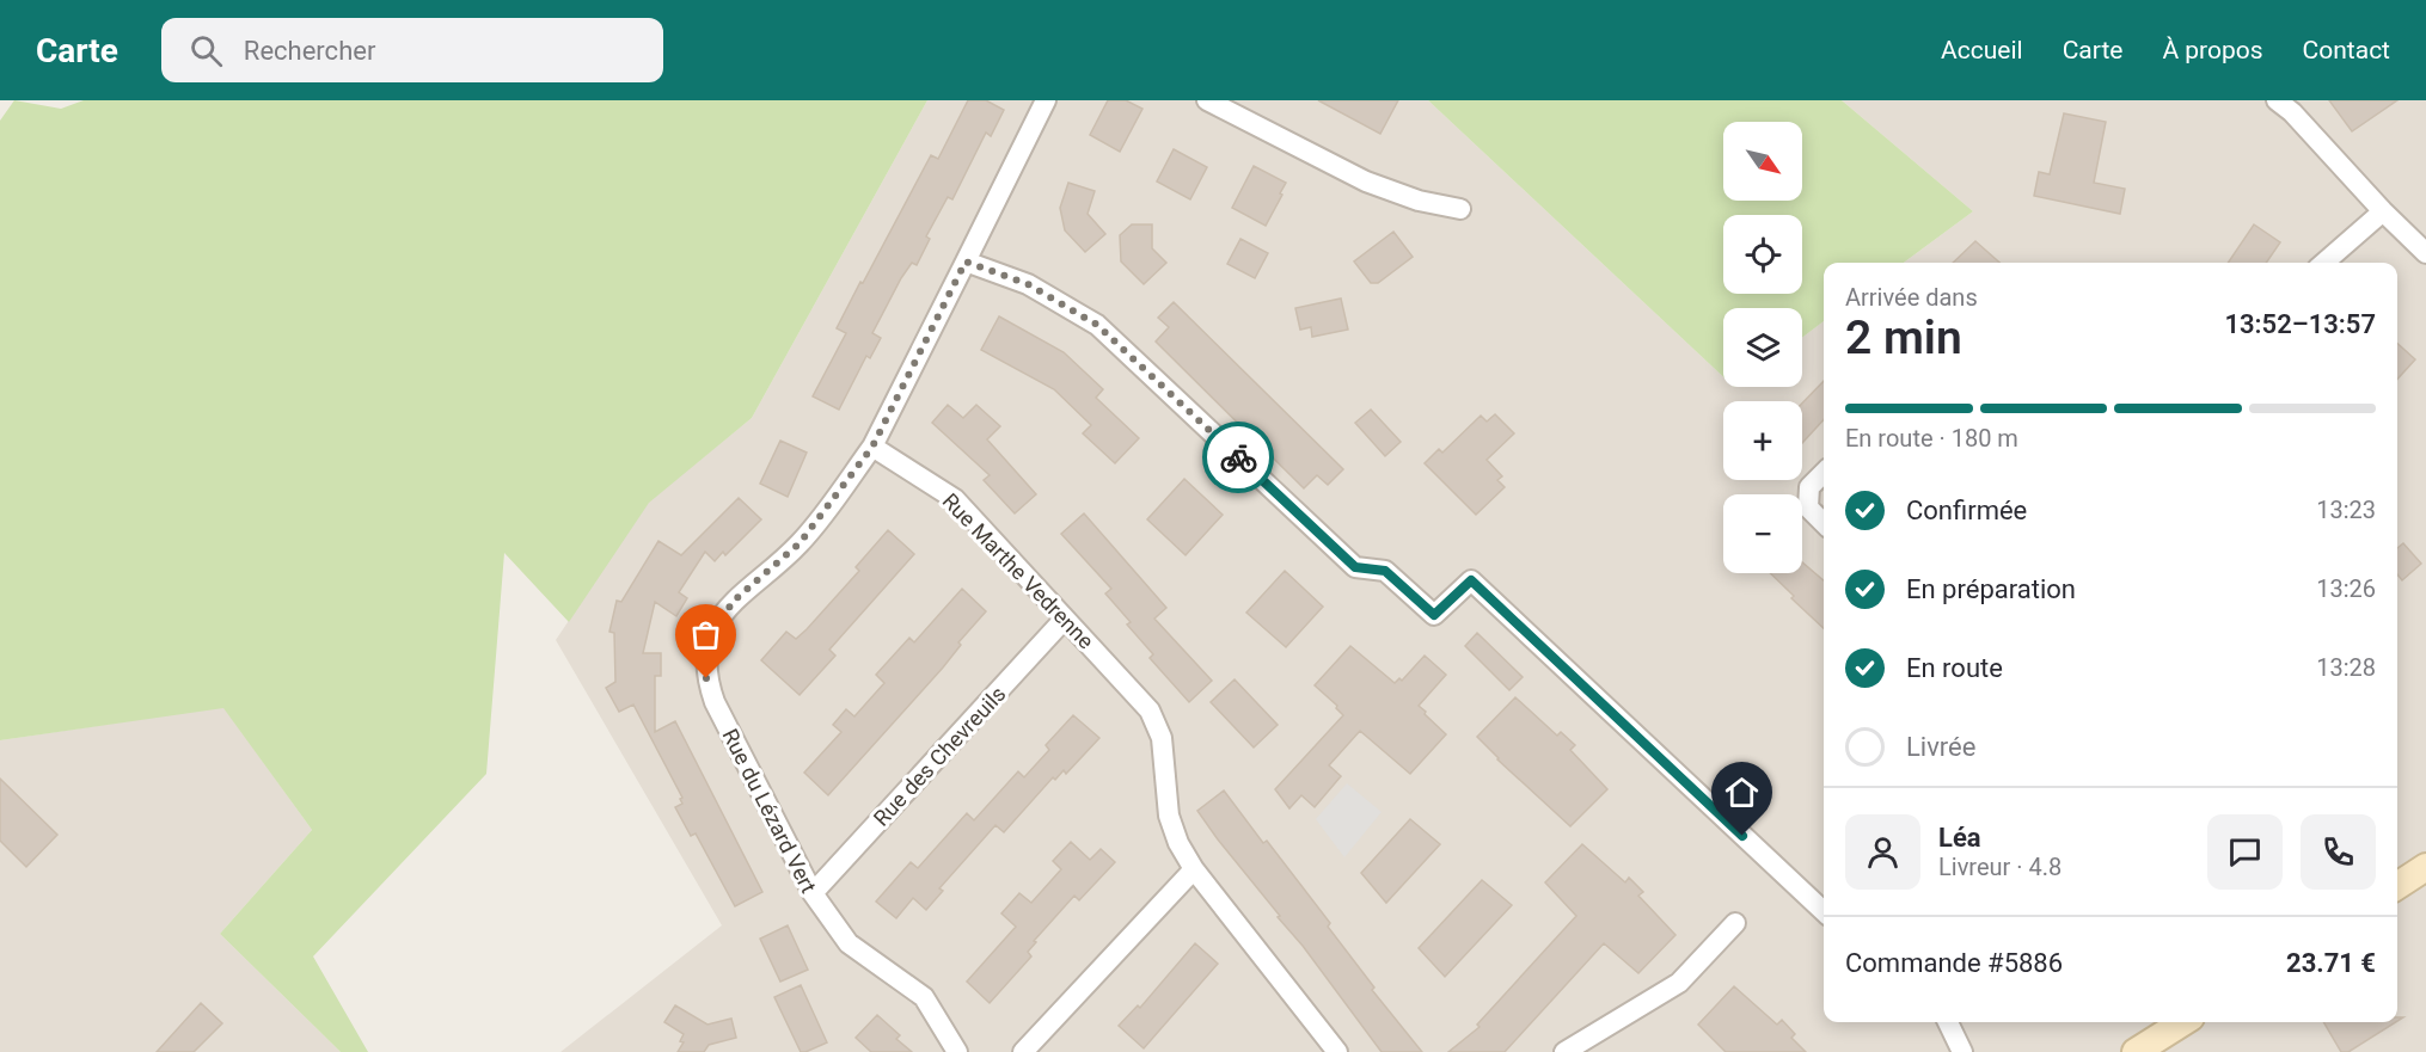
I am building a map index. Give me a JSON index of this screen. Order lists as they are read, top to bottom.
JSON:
{
  "streets": {
    "street": ["Rue Marthe Vedrenne", "Rue des Chevreuils", "Rue du Lézard Vert"]
  },
  "crossings": [
    ["Rue Marthe Vedrenne", "Rue des Chevreuils"],
    ["Rue Marthe Vedrenne", "Rue du Lézard Vert"],
    ["Rue des Chevreuils", "Rue du Lézard Vert"]
  ],
  "north": "bottom right",
  "page": {
    "header": "Carte",
    "search": "Rechercher",
    "nav": [
      "Accueil",
      "Carte",
      "À propos",
      "Contact"
    ],
    "map_buttons": ["+", "−"],
    "heading": ["2 min", "Arrivée dans", "13:52–13:57"],
    "panel": [
      "Léa",
      "Livreur · 4.8",
      "Commande #5886",
      "23.71 €"
    ],
    "bar": "En route · 180 m",
    "list": [
      ["Confirmée", "13:23"],
      ["En préparation", "13:26"],
      ["En route", "13:28"],
      "Livrée"
    ]
  }
}
